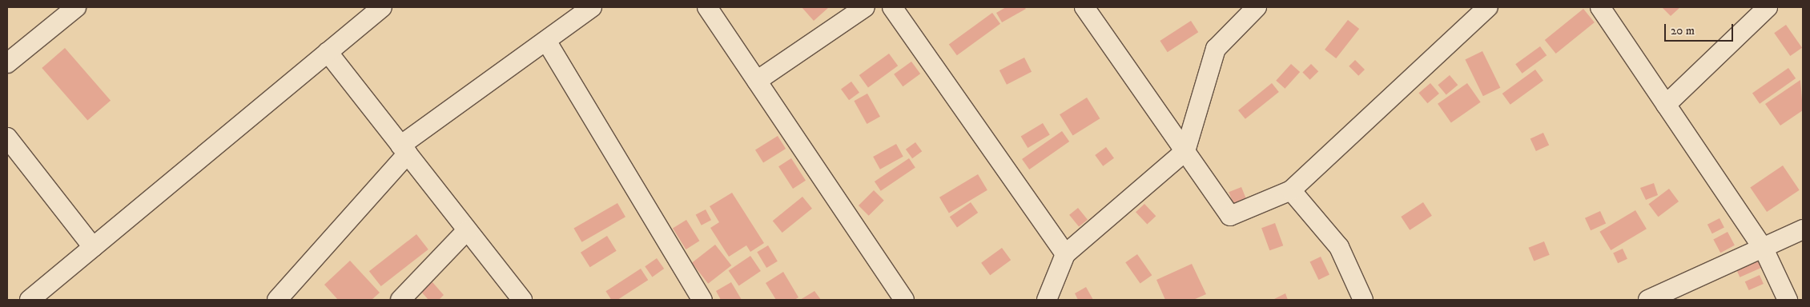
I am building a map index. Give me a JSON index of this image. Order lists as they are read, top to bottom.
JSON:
{
  "scale_bar": "20 m"
}
